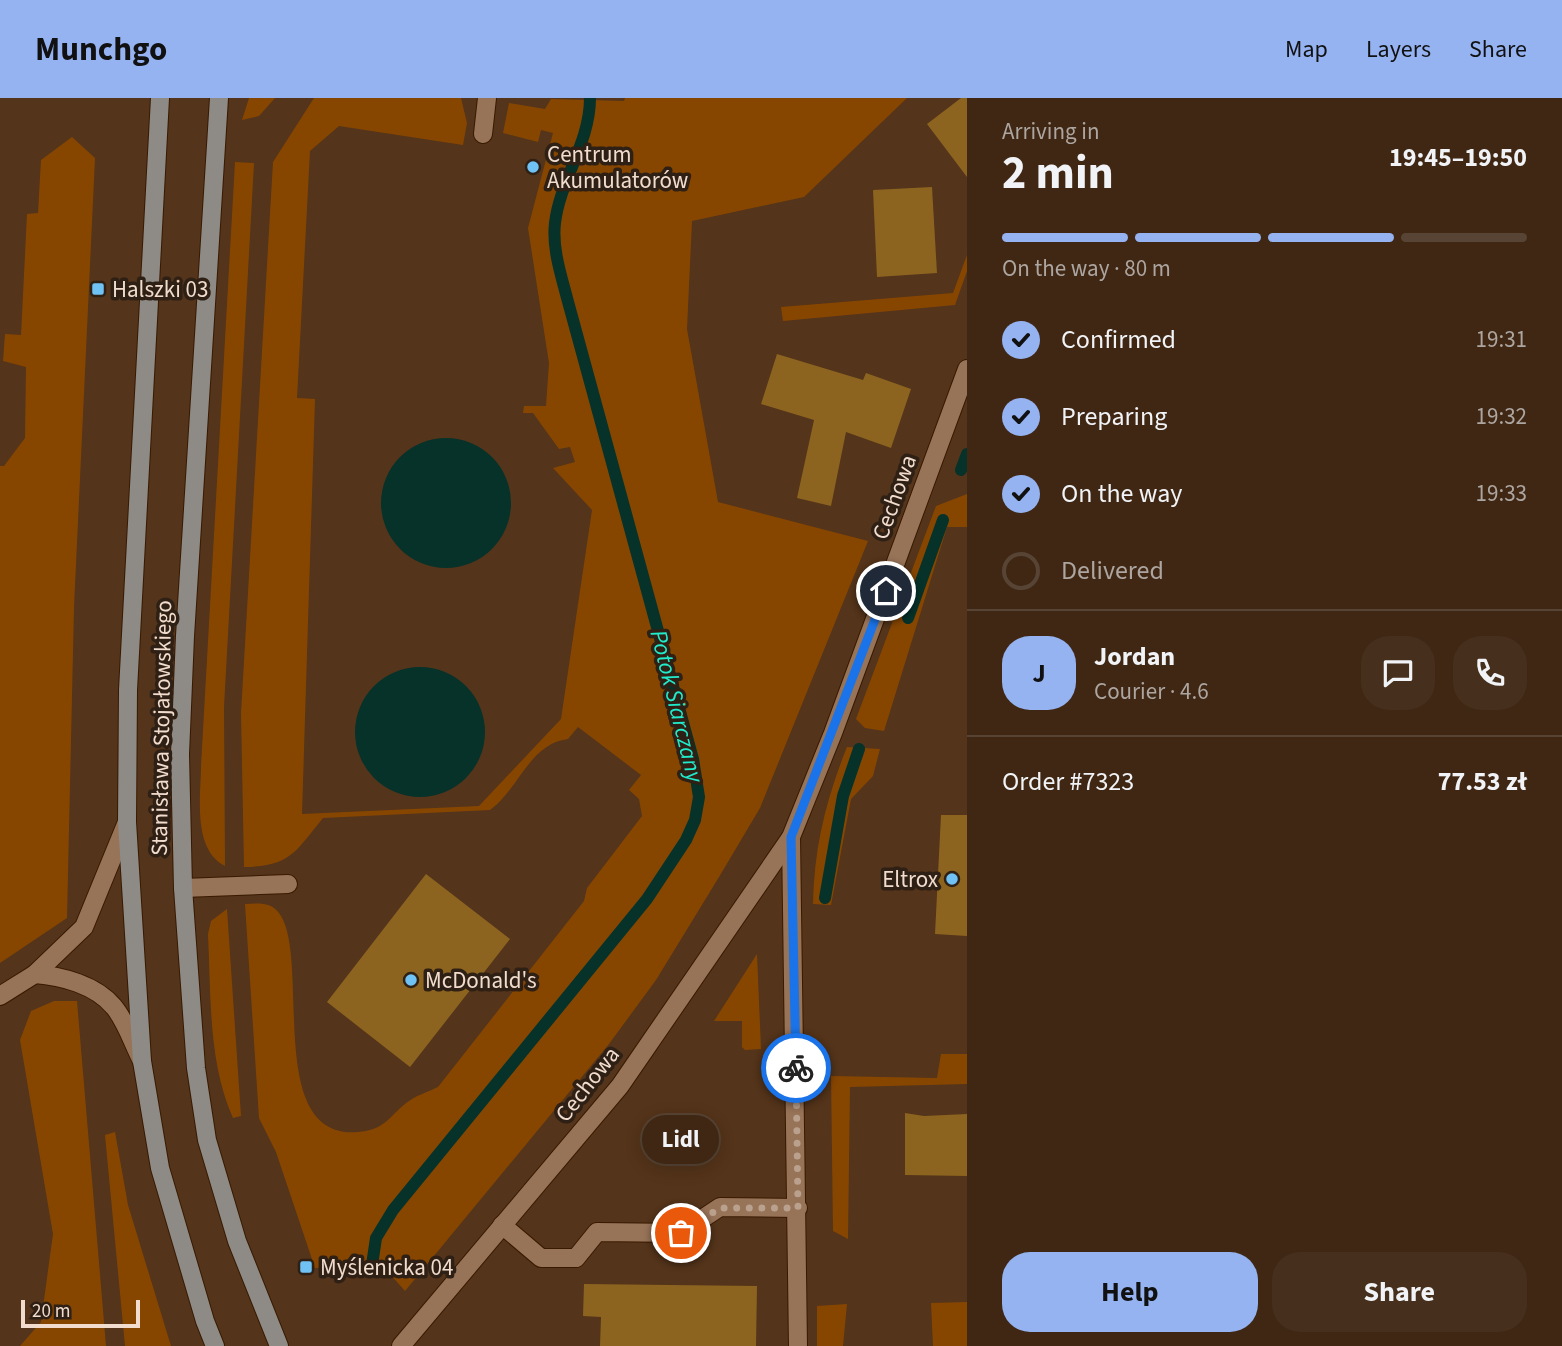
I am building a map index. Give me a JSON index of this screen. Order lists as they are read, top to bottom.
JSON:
{
  "streets": {
    "street": ["Cechowa", "Stanisława Stojałowskiego"]
  },
  "water": ["Potok Siarczany"],
  "places": {
    "other": [
      "Centrum Akumulatorów",
      "Eltrox",
      "McDonald's",
      "Lidl"
    ],
    "transit": ["Halszki 03", "Myślenicka 04"]
  },
  "scale_bar": "20 m",
  "page": {
    "header": "Munchgo",
    "nav": ["Map", "Layers", "Share"],
    "heading": ["2 min", "Arriving in", "19:45–19:50"],
    "panel": [
      "Jordan",
      "Courier · 4.6",
      "Order #7323",
      "77.53 zł"
    ],
    "bar": "On the way · 80 m",
    "list": [
      ["Confirmed", "19:31"],
      ["Preparing", "19:32"],
      ["On the way", "19:33"],
      "Delivered"
    ],
    "round": "J",
    "bubble": "Lidl",
    "buttons": ["Help", "Share"],
    "scale": "20 m"
  }
}
